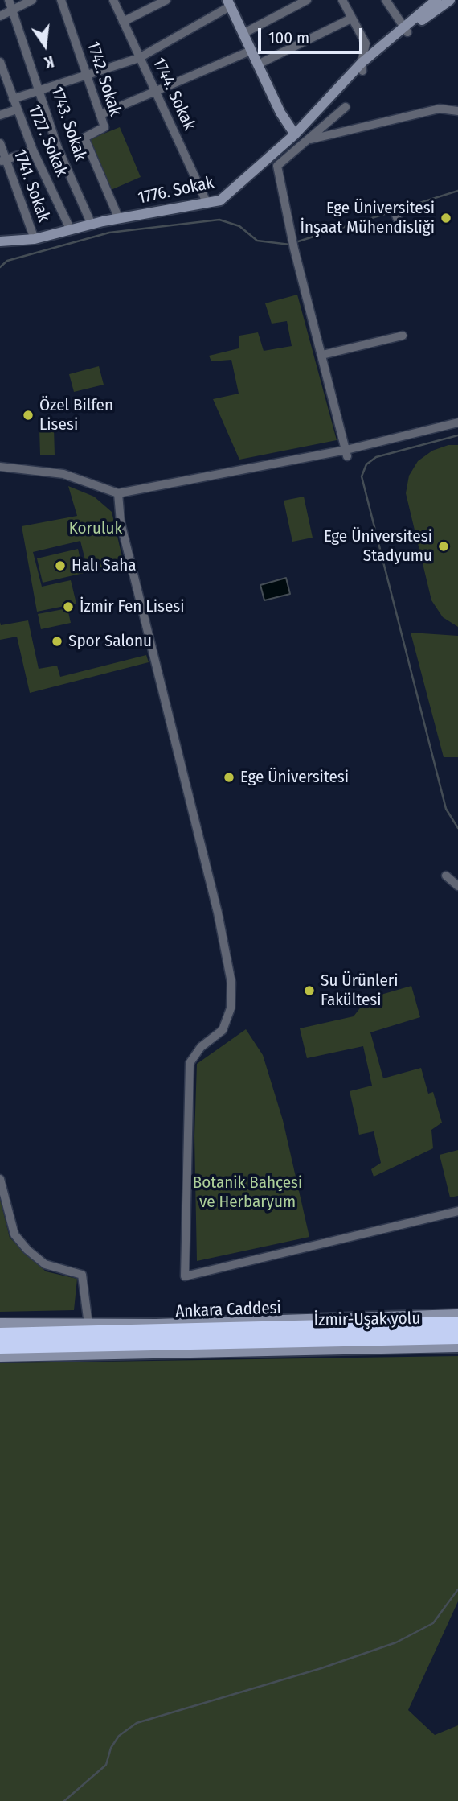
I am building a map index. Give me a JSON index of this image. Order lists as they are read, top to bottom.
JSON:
{
  "streets": {
    "highway": ["Ankara Caddesi", "İzmir-Uşak yolu"],
    "main road": ["1776. Sokak"],
    "street": [
      "1742. Sokak",
      "1744. Sokak",
      "1743. Sokak",
      "1727. Sokak",
      "1741. Sokak"
    ]
  },
  "crossings": [
    ["1742. Sokak", "1776. Sokak"],
    ["1744. Sokak", "1776. Sokak"],
    ["1743. Sokak", "1776. Sokak"],
    ["1727. Sokak", "1776. Sokak"],
    ["1741. Sokak", "1776. Sokak"]
  ],
  "parks": ["Koruluk", "Botanik Bahçesi ve Herbaryum"],
  "places": [
    "Ege Üniversitesi İnşaat Mühendisliği",
    "Özel Bilfen Lisesi",
    "Ege Üniversitesi Stadyumu",
    "Halı Saha",
    "İzmir Fen Lisesi",
    "Spor Salonu",
    "Ege Üniversitesi",
    "Su Ürünleri Fakültesi"
  ],
  "scale_bar": "100 m",
  "north": "bottom"
}
